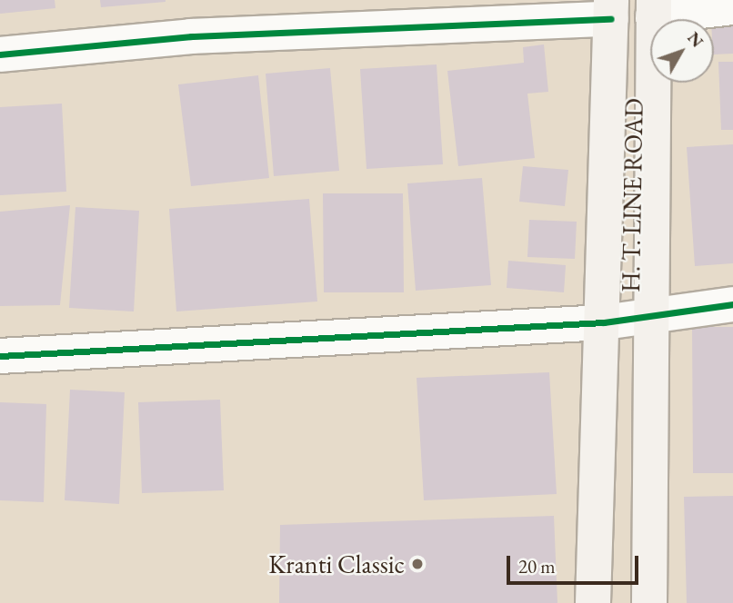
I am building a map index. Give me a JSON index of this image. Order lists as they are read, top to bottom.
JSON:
{
  "streets": {
    "street": ["H. T. LINE ROAD"]
  },
  "places": ["Kranti Classic"],
  "scale_bar": "20 m",
  "north": "top right"
}
